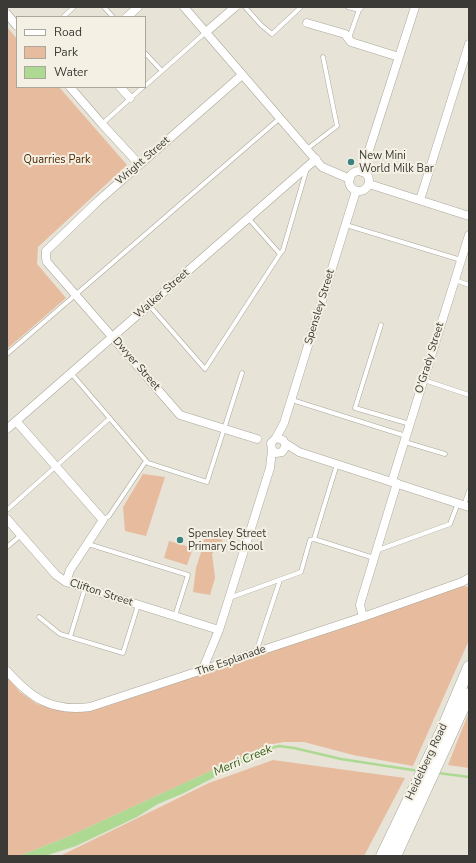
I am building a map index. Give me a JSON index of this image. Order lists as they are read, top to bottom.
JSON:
{
  "streets": {
    "main road": ["Heidelberg Road"],
    "street": [
      "Wright Street",
      "Walker Street",
      "Spensley Street",
      "O'Grady Street",
      "Dwyer Street",
      "Clifton Street",
      "The Esplanade"
    ]
  },
  "crossings": [
    ["Wright Street", "Dwyer Street"],
    ["Walker Street", "Dwyer Street"],
    ["O'Grady Street", "The Esplanade"]
  ],
  "water": ["Merri Creek"],
  "parks": ["Quarries Park"],
  "places": ["New Mini World Milk Bar", "Spensley Street Primary School"],
  "legend": ["Road", "Park", "Water"]
}
